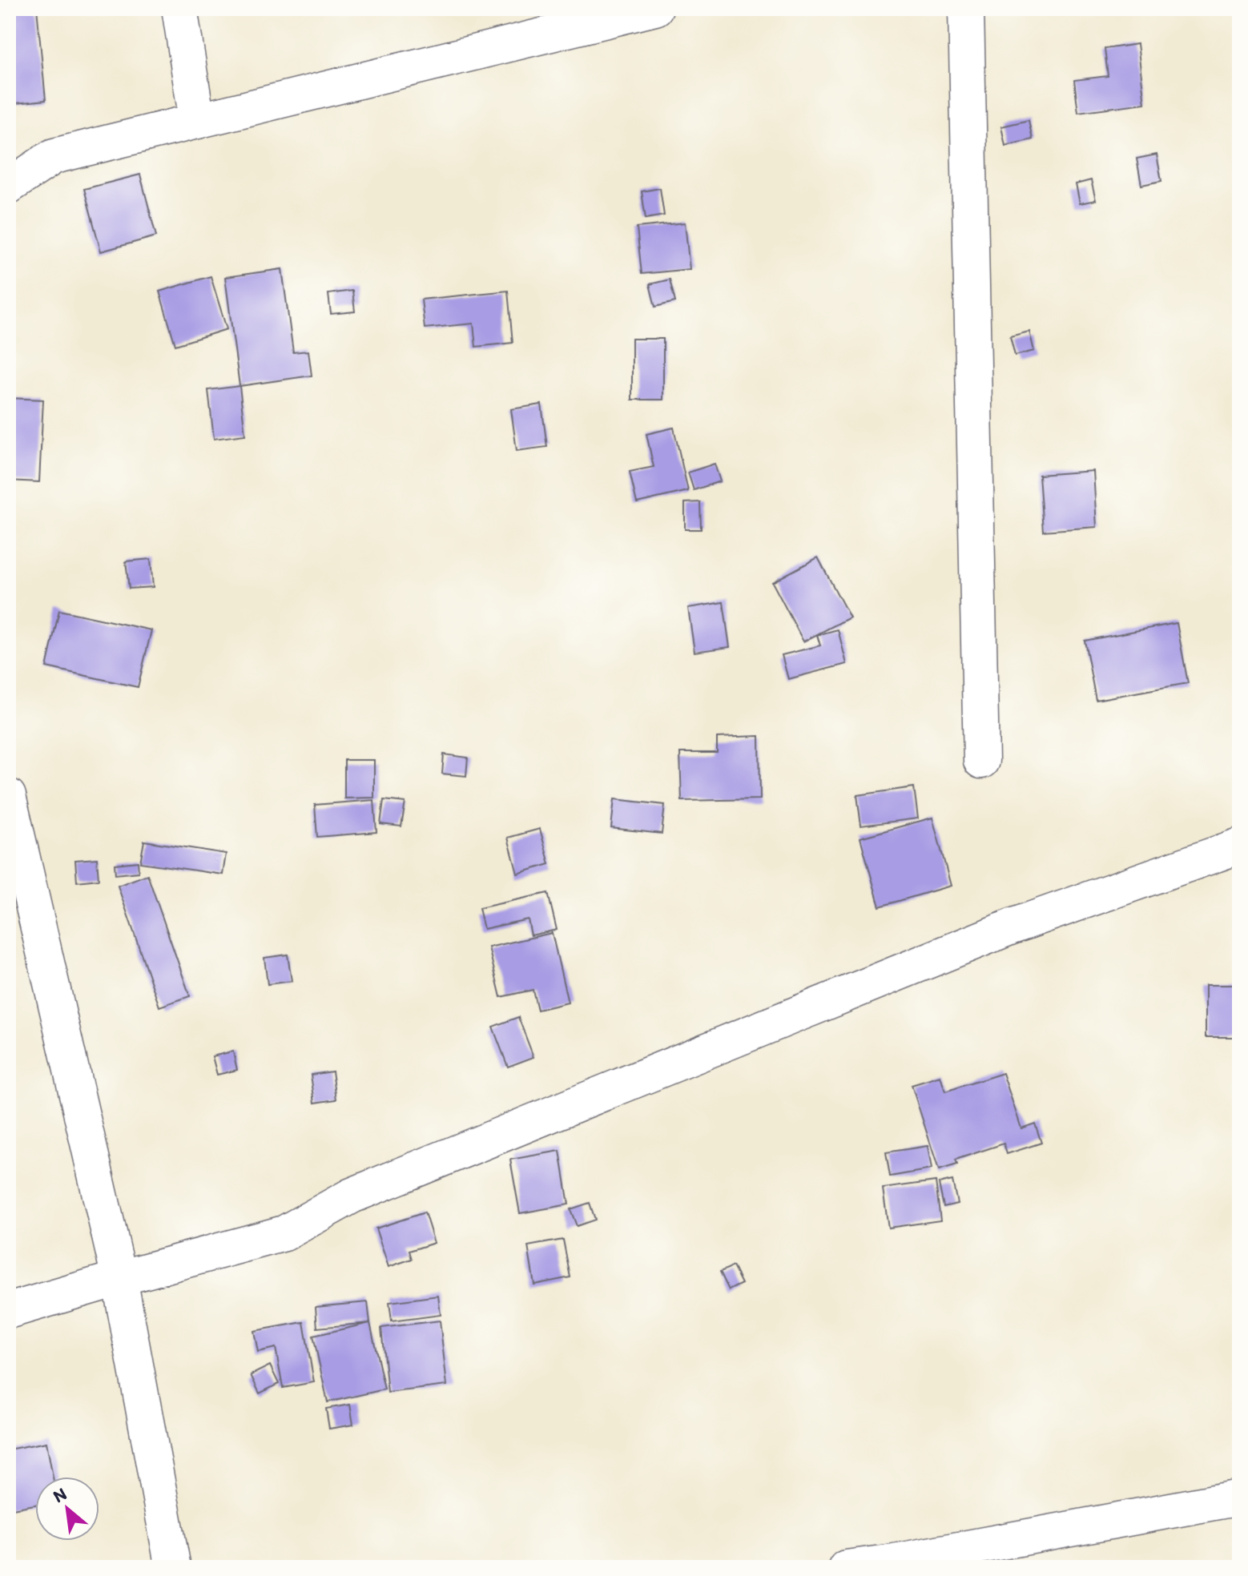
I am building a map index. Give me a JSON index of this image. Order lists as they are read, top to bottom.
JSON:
{
  "north": "top left"
}
